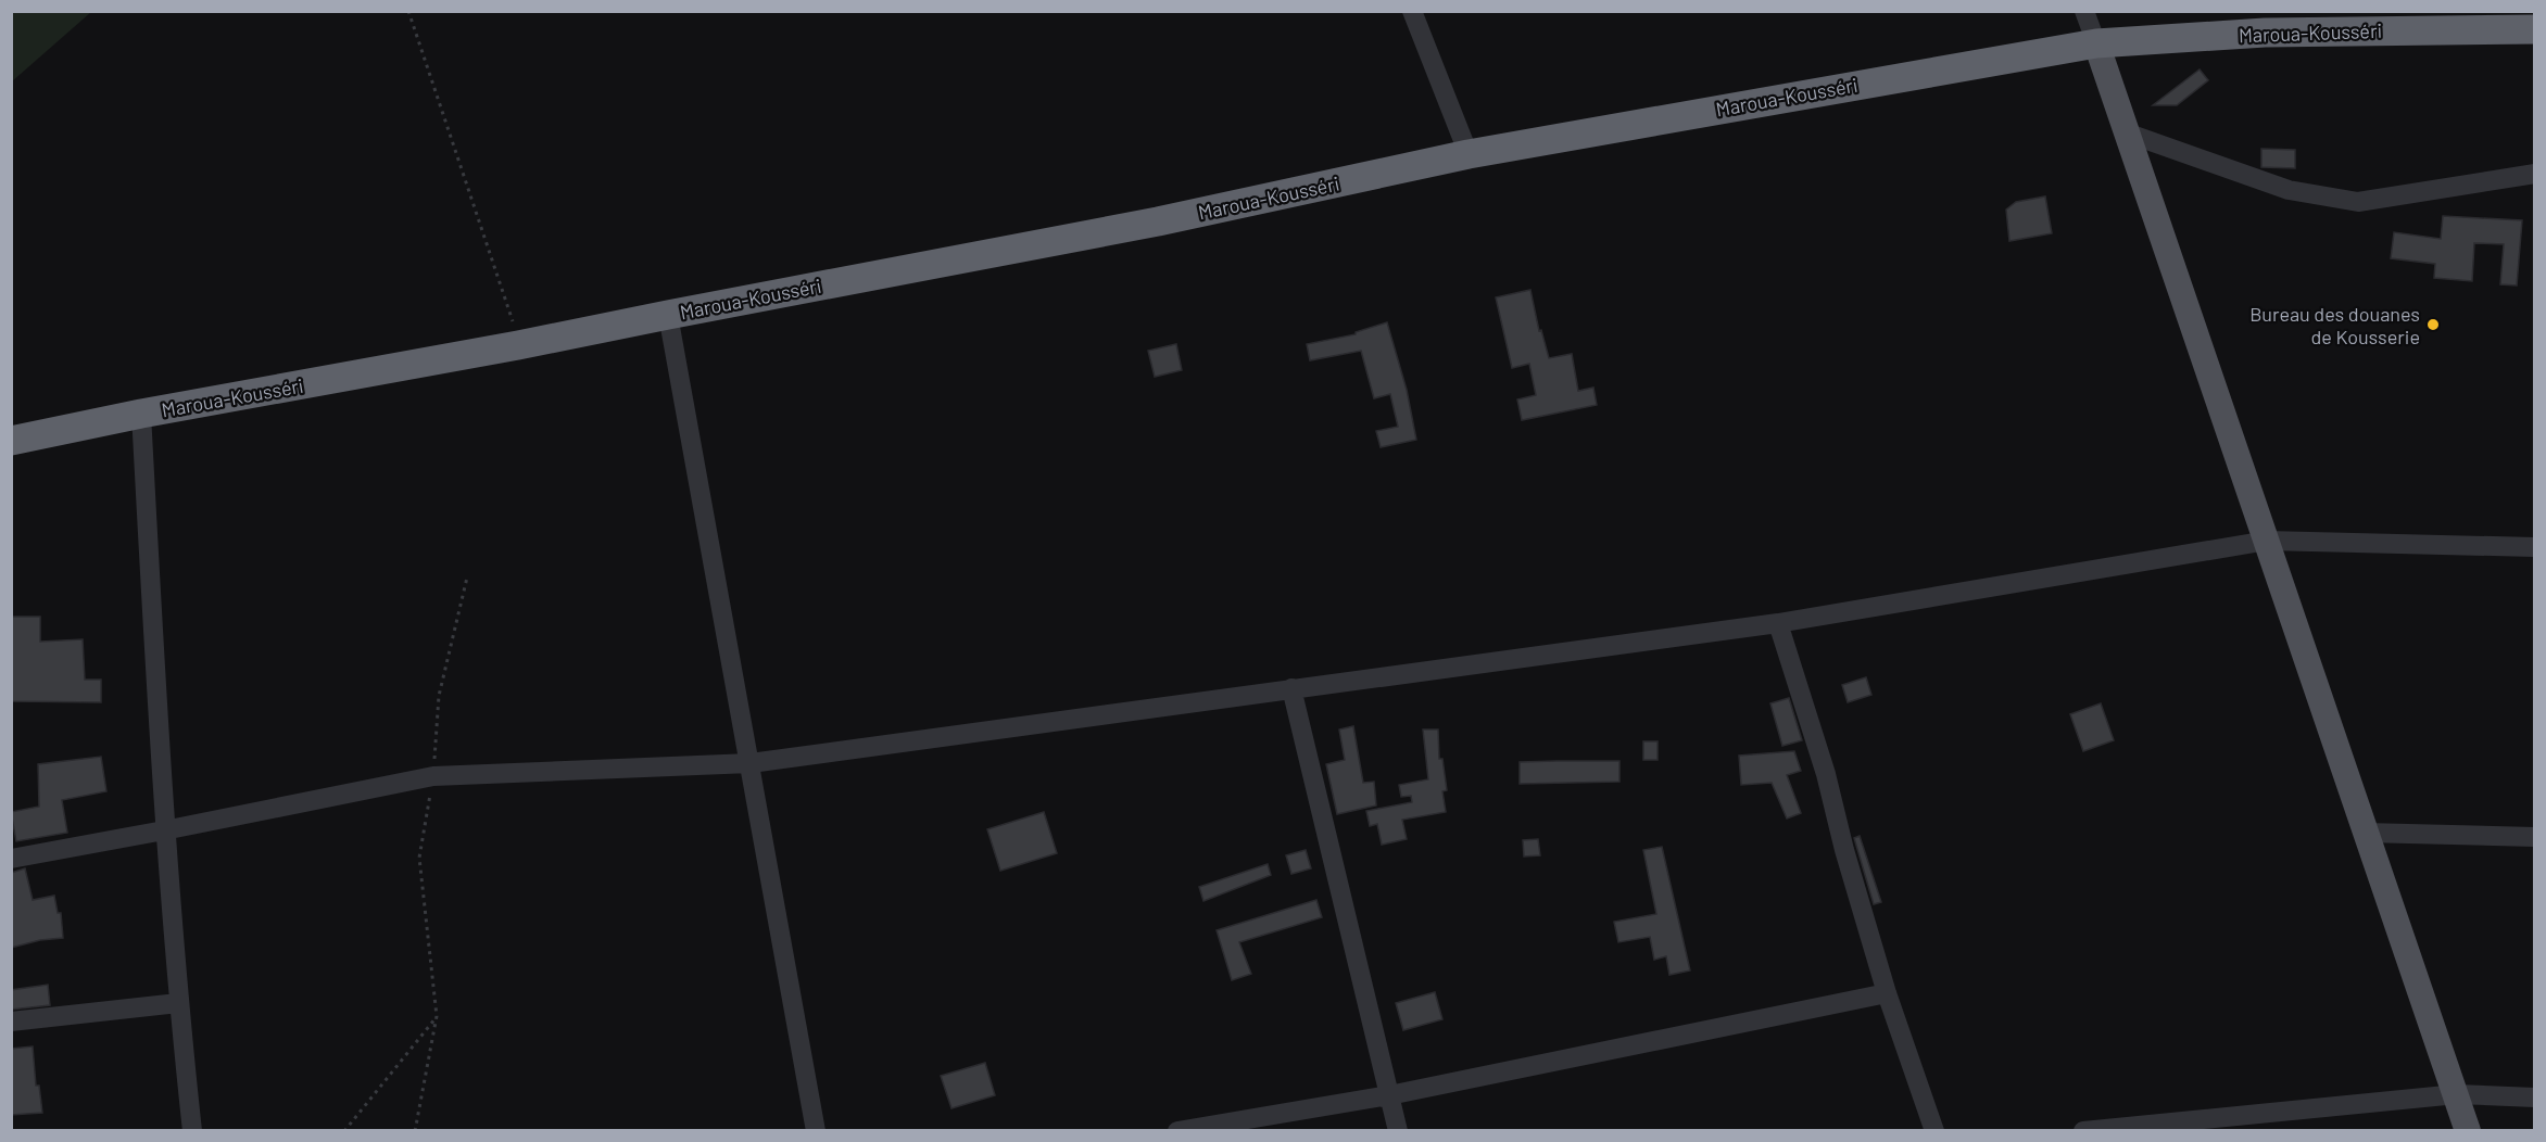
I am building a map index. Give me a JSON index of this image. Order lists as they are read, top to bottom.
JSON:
{
  "streets": {
    "highway": ["Maroua-Kousséri"]
  },
  "places": ["Bureau des douanes de Kousserie"]
}
